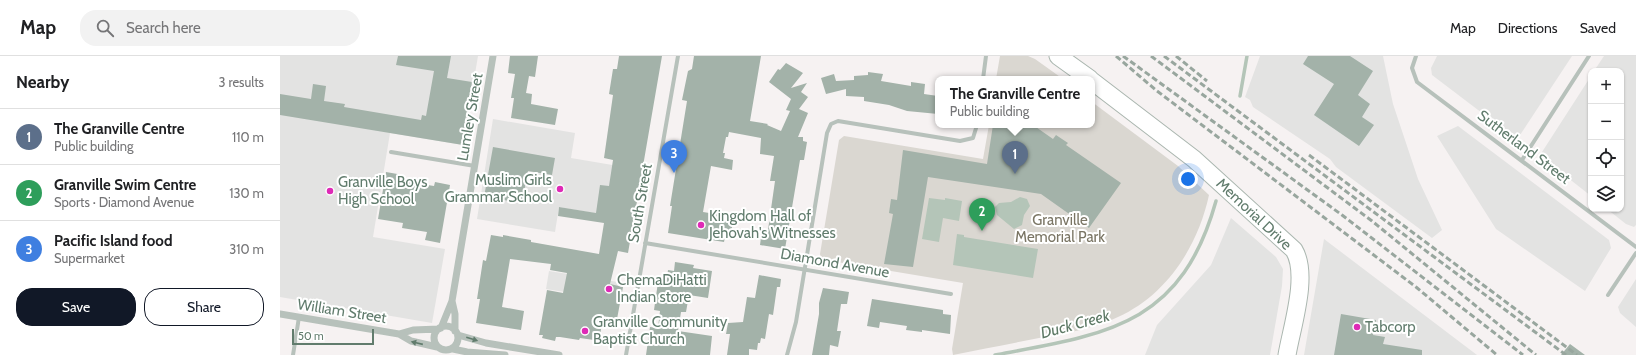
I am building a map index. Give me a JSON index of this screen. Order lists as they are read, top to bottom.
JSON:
{
  "streets": {
    "main road": ["Memorial Drive"],
    "street": [
      "Lumley Street",
      "Sutherland Street",
      "South Street",
      "Diamond Avenue",
      "William Street"
    ]
  },
  "crossings": [
    ["Lumley Street", "William Street"],
    ["South Street", "Diamond Avenue"]
  ],
  "water": ["Duck Creek"],
  "parks": ["Granville Memorial Park"],
  "places": [
    "Muslim Girls Grammar School",
    "Granville Boys High School",
    "Kingdom Hall of Jehovah's Witnesses",
    "ChemaDiHatti Indian store",
    "Tabcorp",
    "Granville Community Baptist Church"
  ],
  "scale_bar": "50 m",
  "page": {
    "header": "Map",
    "search": "Search here",
    "nav": ["Map", "Directions", "Saved"],
    "heading": ["Nearby", "3 results"],
    "map_buttons": ["+", "−"],
    "popup": ["The Granville Centre", "Public building"],
    "list": [
      {
        "mark": "1",
        "name": "The Granville Centre",
        "note": "Public building",
        "value": "110 m"
      },
      {
        "mark": "2",
        "name": "Granville Swim Centre",
        "note": "Sports · Diamond Avenue",
        "value": "130 m"
      },
      {
        "mark": "3",
        "name": "Pacific Island food",
        "note": "Supermarket",
        "value": "310 m"
      }
    ],
    "pins": ["3", "1", "2"],
    "buttons": ["Save", "Share"],
    "scale": "50 m"
  }
}
